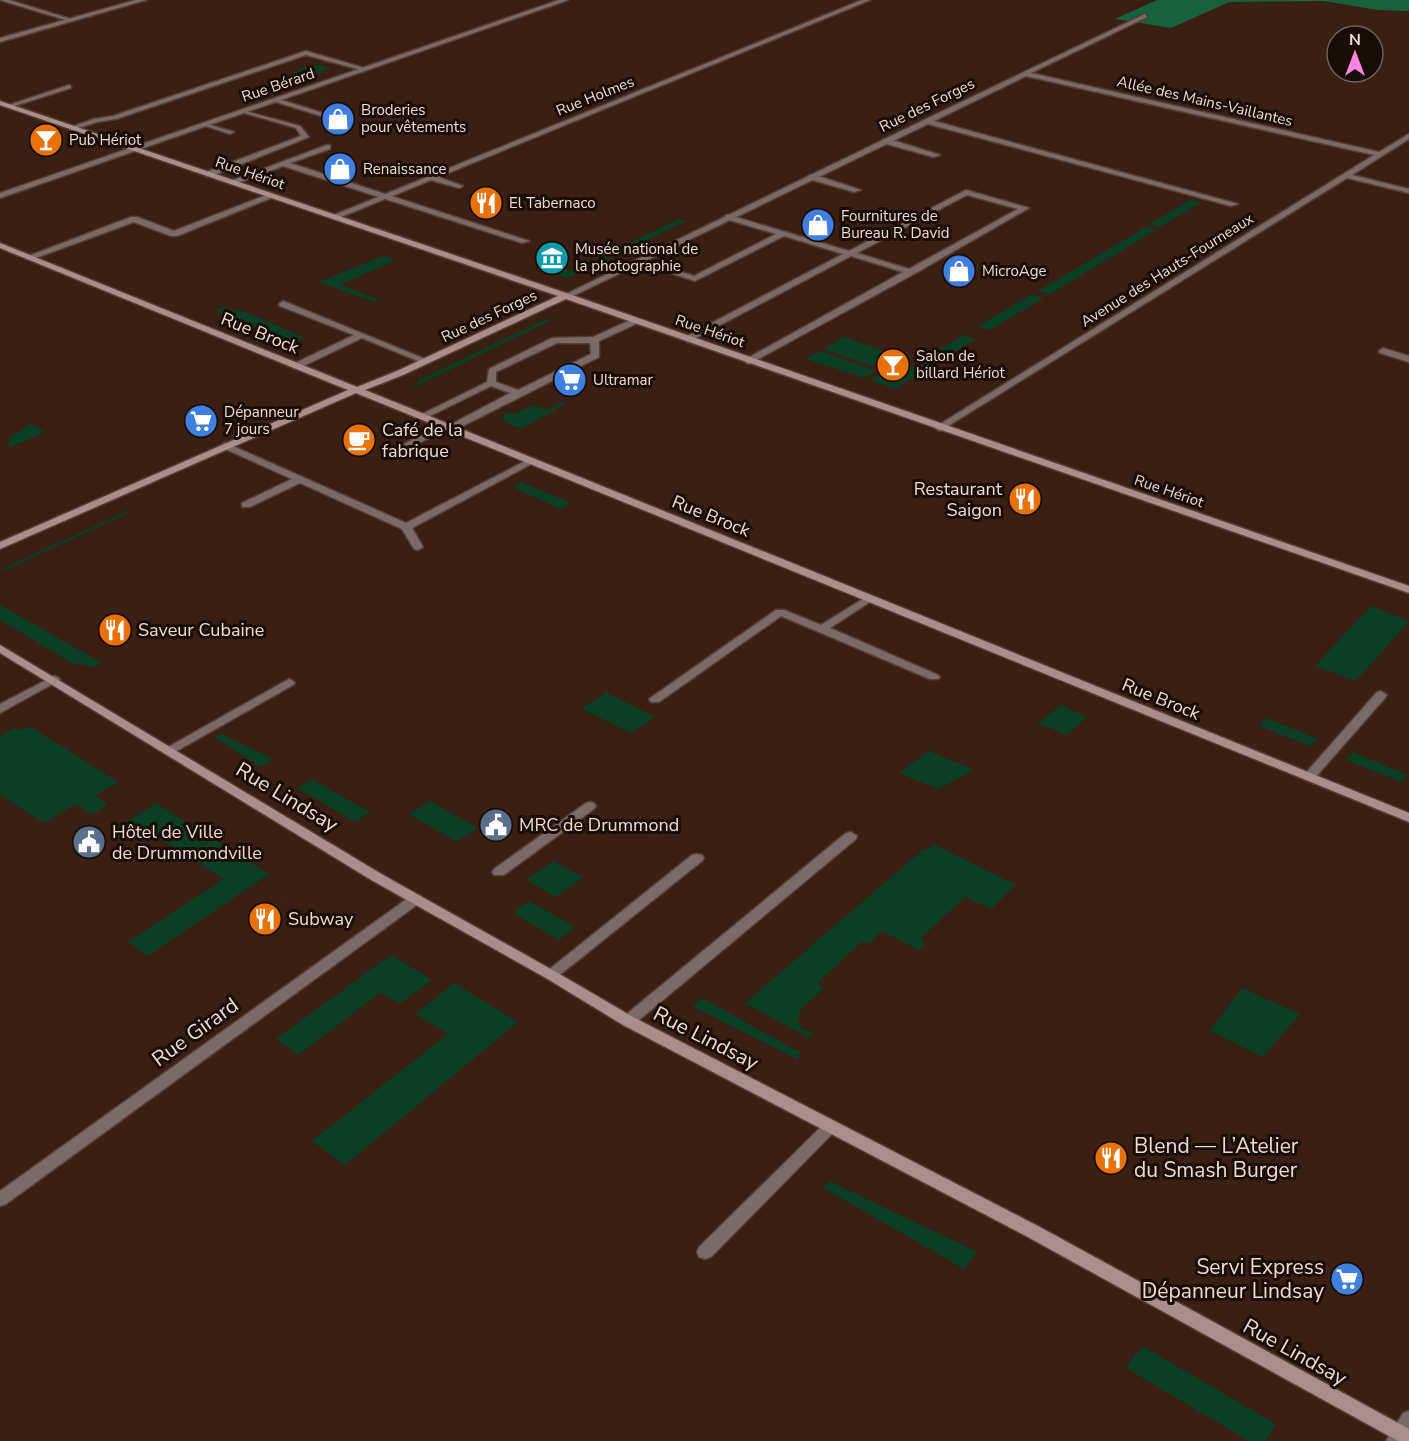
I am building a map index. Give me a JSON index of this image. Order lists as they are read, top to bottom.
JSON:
{
  "streets": {
    "street": [
      "Rue Bérard",
      "Rue Holmes",
      "Allée des Mains-Vaillantes",
      "Rue des Forges",
      "Rue Hériot",
      "Avenue des Hauts-Fourneaux",
      "Rue Brock",
      "Rue Lindsay",
      "Rue Girard"
    ]
  },
  "crossings": [
    ["Rue Bérard", "Rue Hériot"],
    ["Rue Holmes", "Rue Hériot"],
    ["Allée des Mains-Vaillantes", "Rue des Forges"],
    ["Allée des Mains-Vaillantes", "Avenue des Hauts-Fourneaux"],
    ["Rue des Forges", "Rue Hériot"],
    ["Rue des Forges", "Rue Brock"],
    ["Rue Hériot", "Avenue des Hauts-Fourneaux"],
    ["Rue Lindsay", "Rue Girard"]
  ],
  "places": {
    "shop": [
      "Broderies pour vêtements",
      "Renaissance",
      "Fournitures de Bureau R. David",
      "MicroAge"
    ],
    "bar": ["Pub Hériot", "Salon de billard Hériot"],
    "restaurant": [
      "El Tabernaco",
      "Restaurant Saigon",
      "Saveur Cubaine",
      "Subway",
      "Blend — L’Atelier du Smash Burger"
    ],
    "museum": ["Musée national de la photographie"],
    "supermarket": ["Ultramar", "Dépanneur 7 jours", "Servi Express Dépanneur Lindsay"],
    "cafe": ["Café de la fabrique"],
    "public building": ["MRC de Drummond", "Hôtel de Ville de Drummondville"]
  },
  "north": "top"
}
